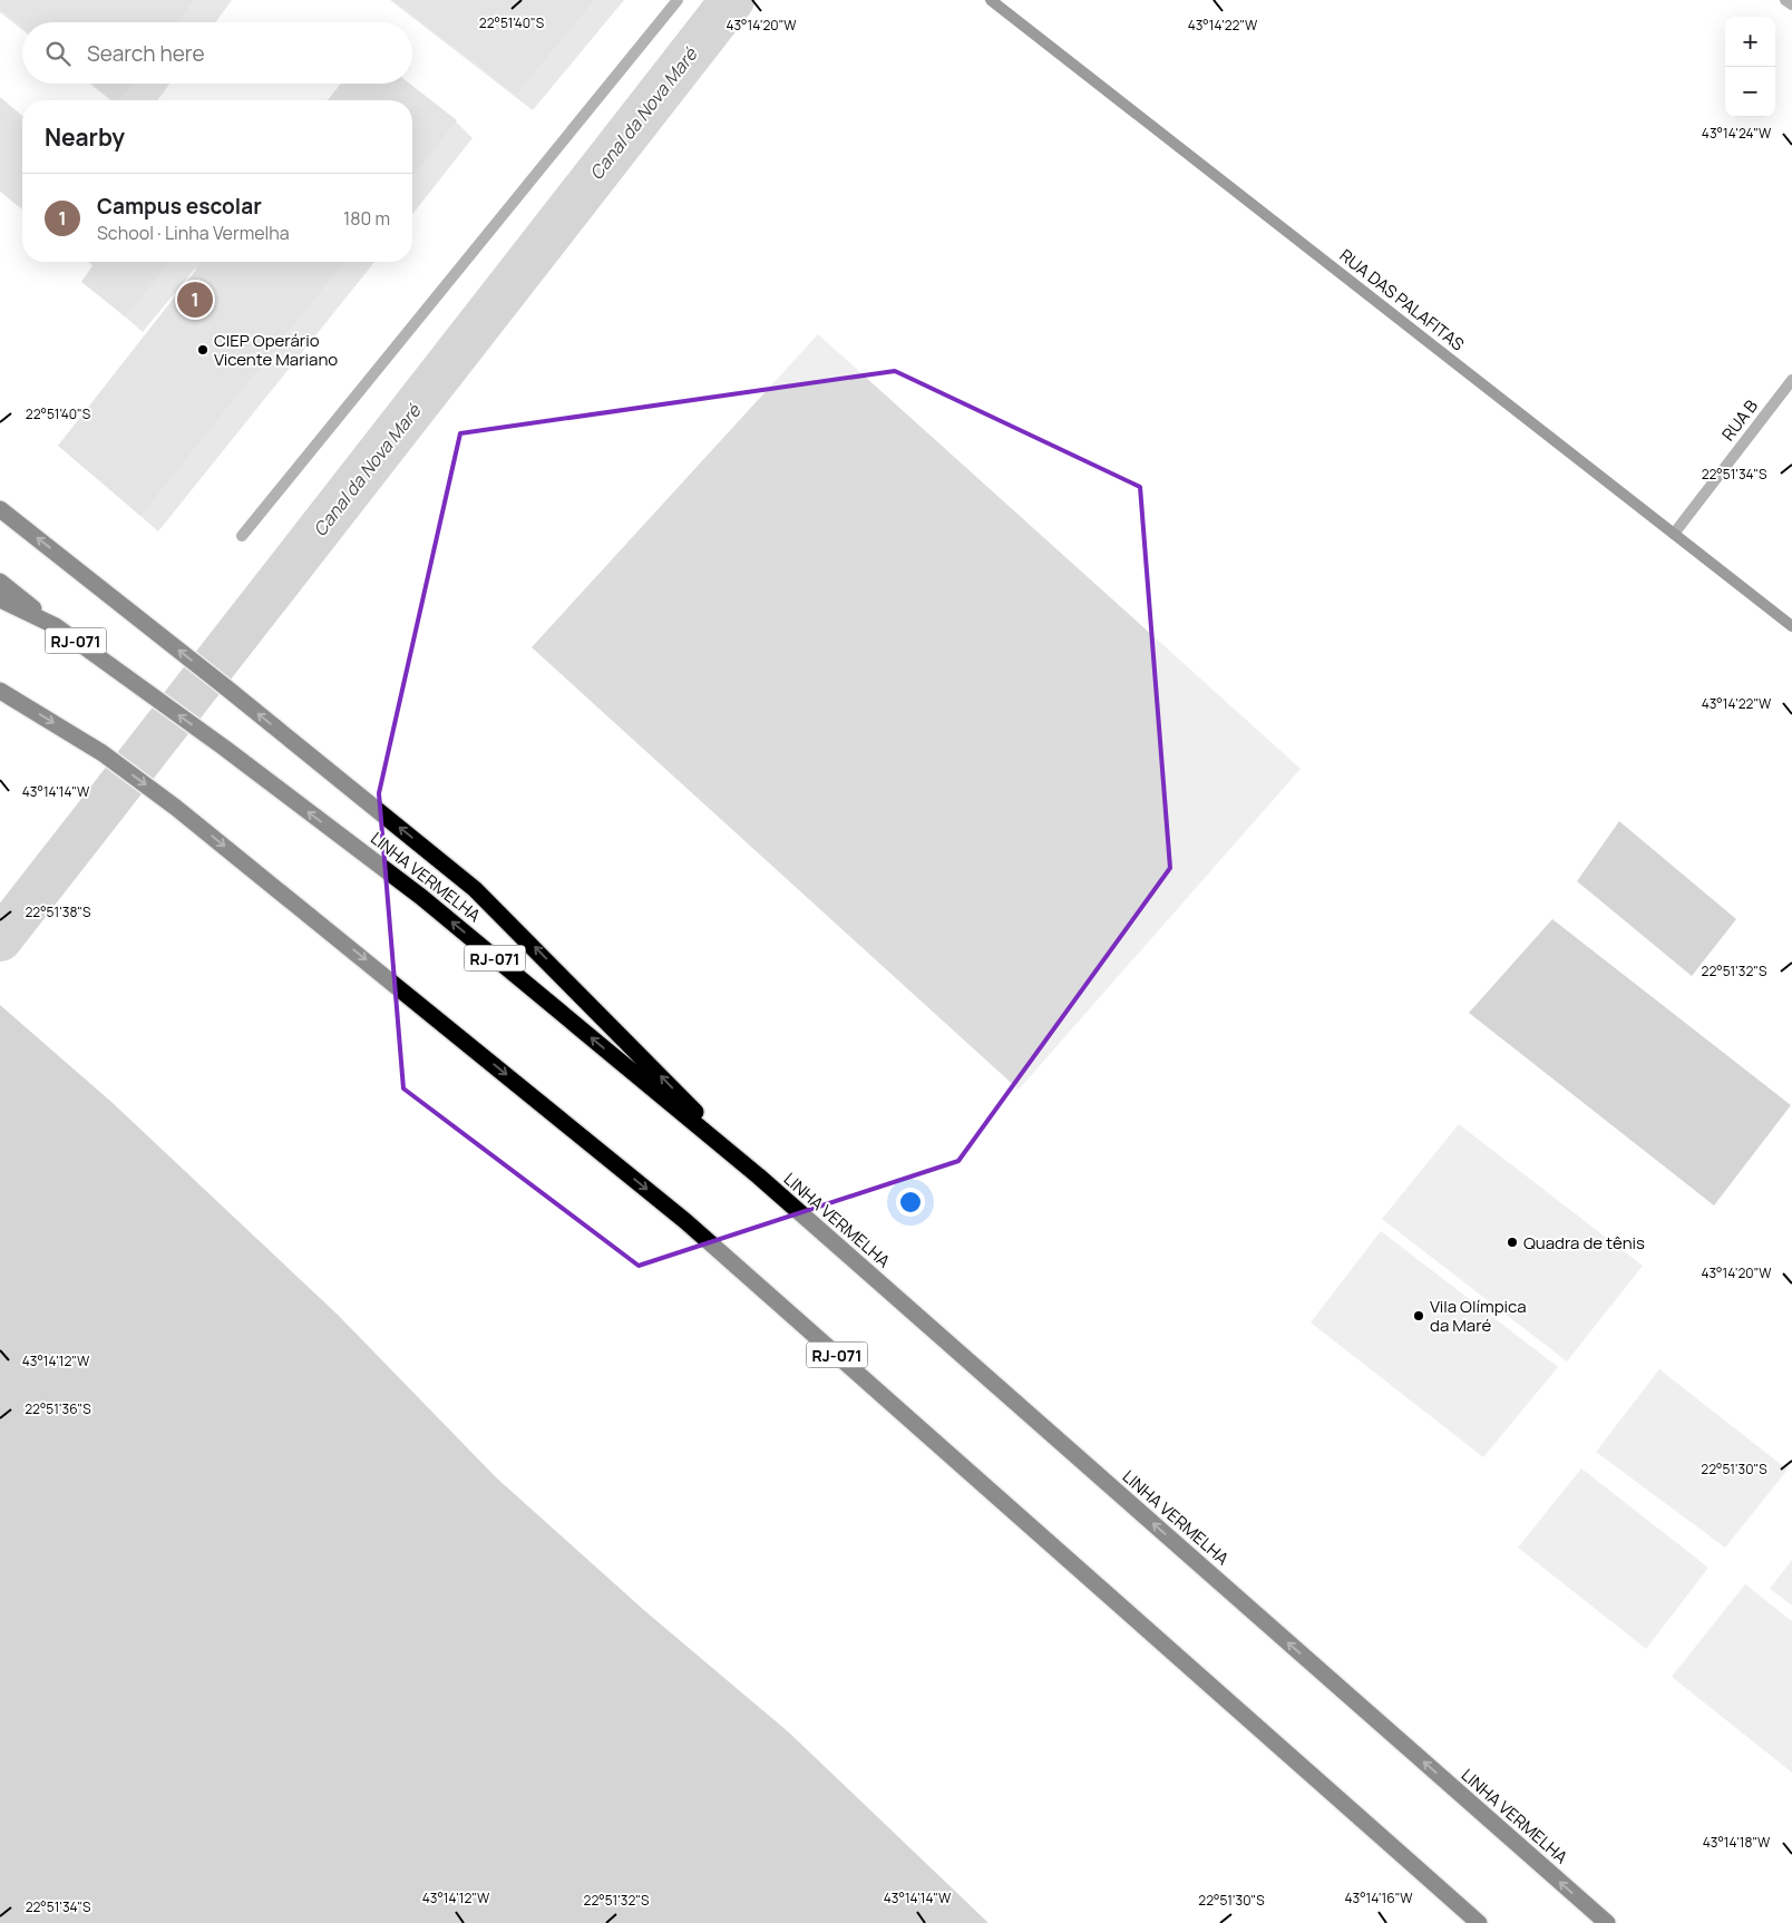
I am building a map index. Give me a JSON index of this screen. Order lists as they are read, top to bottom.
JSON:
{
  "streets": {
    "highway": ["RJ-071", "LINHA VERMELHA"],
    "street": ["RUA DAS PALAFITAS", "RUA B"]
  },
  "crossings": [
    ["RUA DAS PALAFITAS", "RUA B"]
  ],
  "water": ["Canal da Nova Maré"],
  "places": ["CIEP Operário Vicente Mariano", "Quadra de tênis", "Vila Olímpica da Maré"],
  "page": {
    "map_buttons": ["+", "−"],
    "search": "Search here",
    "heading": "Nearby",
    "list": [
      {
        "mark": "1",
        "name": "Campus escolar",
        "note": "School · Linha Vermelha",
        "value": "180 m"
      }
    ],
    "pins": "1"
  },
  "coordinates": [
    "22°51'40\"S",
    "43°14'20\"W",
    "43°14'22\"W",
    "43°14'24\"W",
    "22°51'34\"S",
    "43°14'14\"W",
    "22°51'38\"S",
    "22°51'32\"S",
    "43°14'12\"W",
    "22°51'36\"S",
    "22°51'30\"S",
    "43°14'18\"W",
    "43°14'16\"W"
  ]
}
